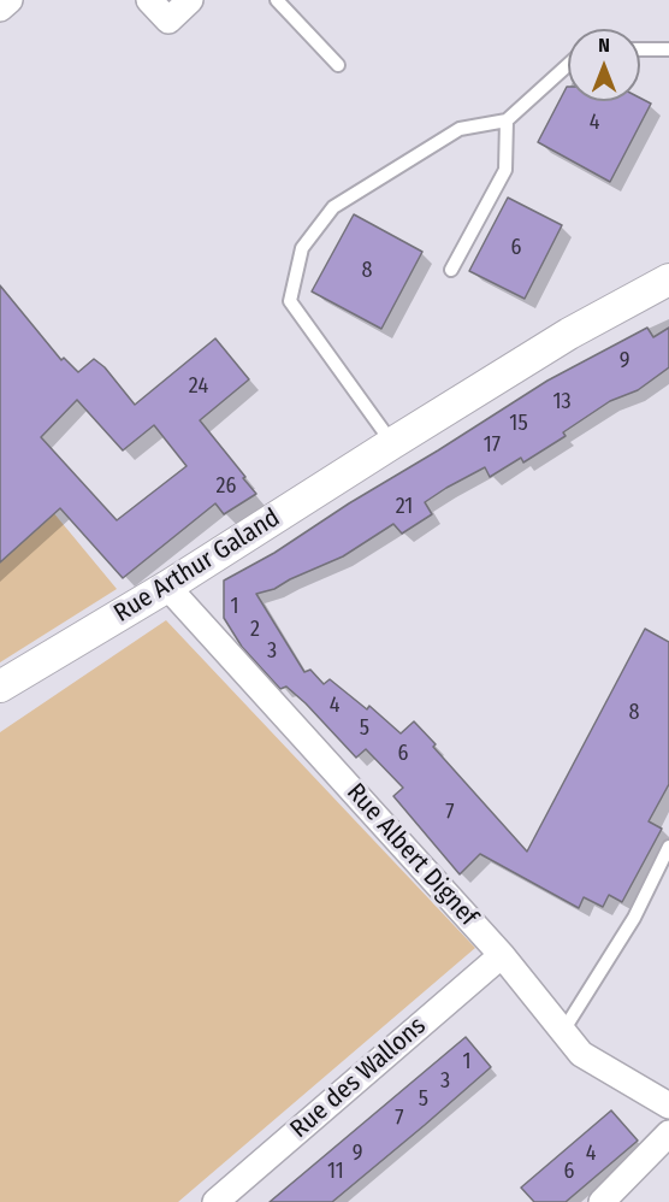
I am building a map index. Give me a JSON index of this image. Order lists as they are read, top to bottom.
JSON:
{
  "streets": {
    "street": ["Rue Arthur Galand", "Rue Albert Dignef", "Rue des Wallons"]
  },
  "crossings": [
    ["Rue Arthur Galand", "Rue Albert Dignef"],
    ["Rue Albert Dignef", "Rue des Wallons"]
  ],
  "house_numbers": [
    "4",
    "6",
    "8",
    "9",
    "24",
    "13",
    "15",
    "17",
    "26",
    "21",
    "1",
    "2",
    "3",
    "4",
    "8",
    "5",
    "6",
    "7",
    "1",
    "3",
    "5",
    "7",
    "9",
    "4",
    "11",
    "6"
  ],
  "north": "top"
}
